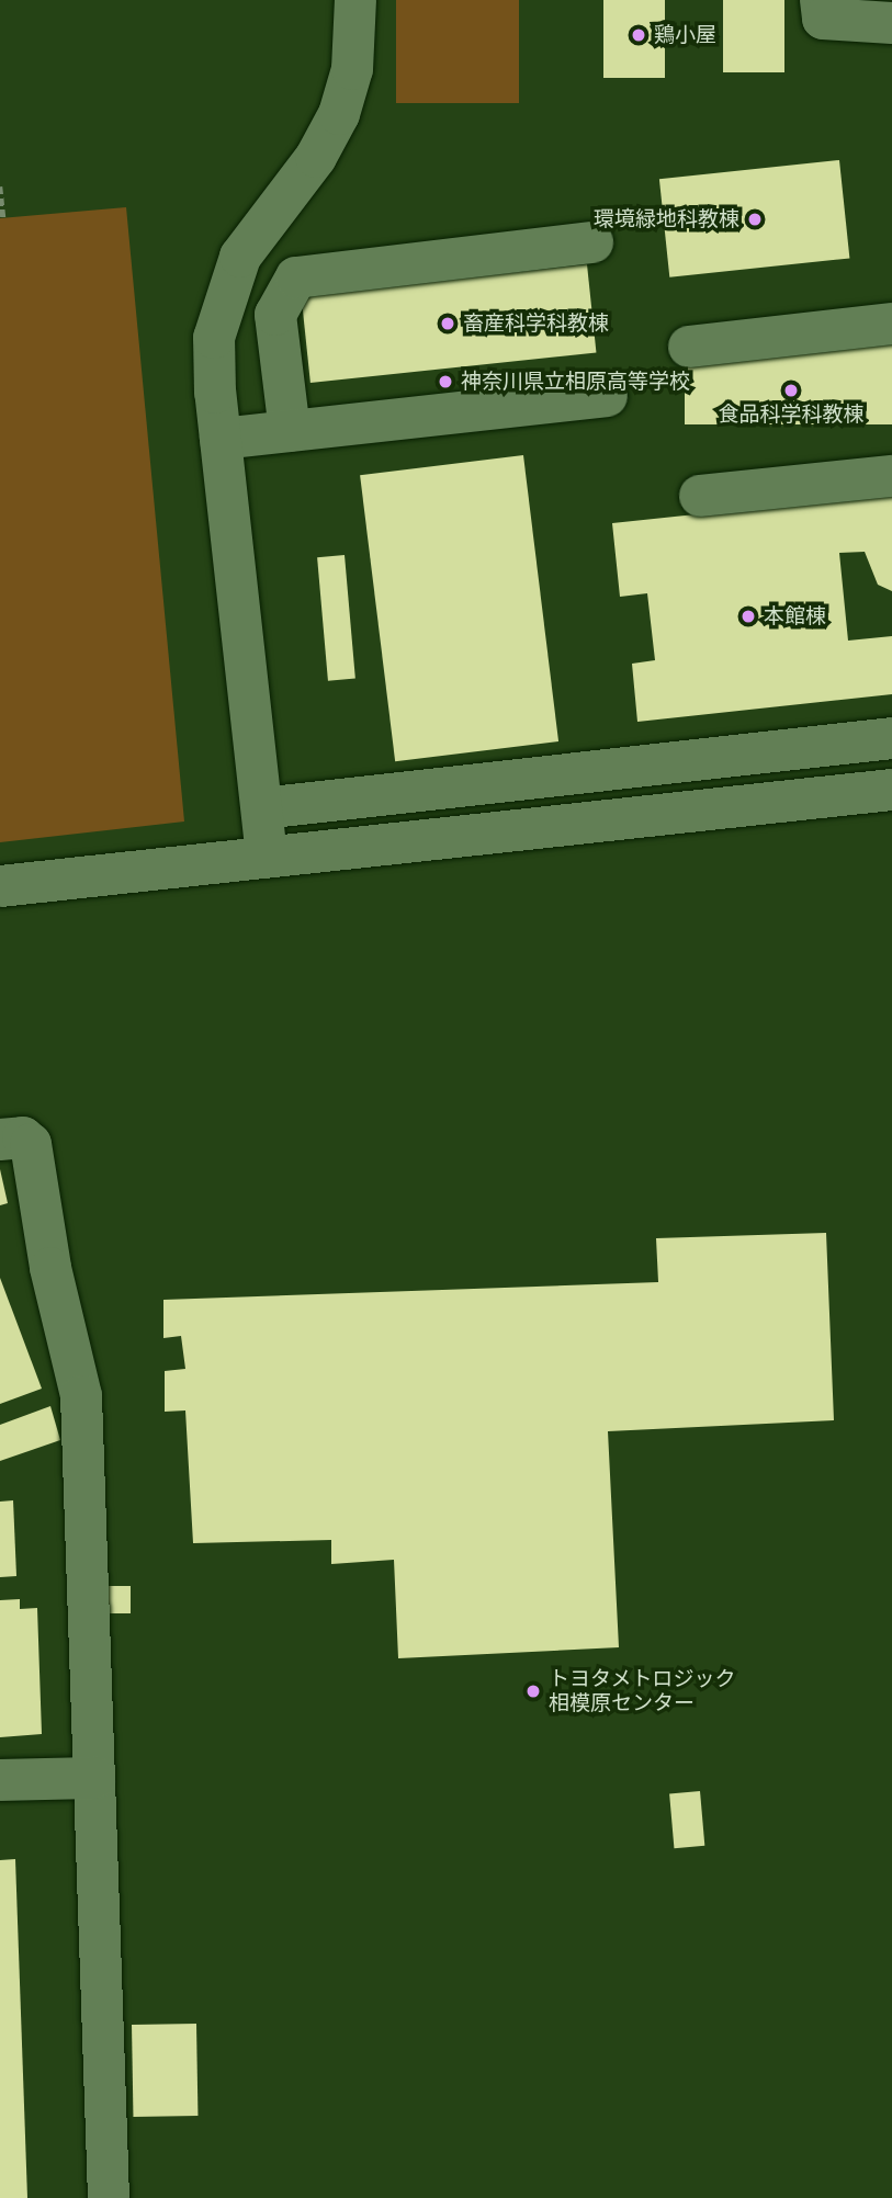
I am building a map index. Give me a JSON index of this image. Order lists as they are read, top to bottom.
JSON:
{
  "places": [
    "鶏小屋",
    "環境緑地科教棟",
    "畜産科学科教棟",
    "神奈川県立相原高等学校",
    "食品科学科教棟",
    "本館棟",
    "トヨタメトロジック 相模原センター"
  ]
}
